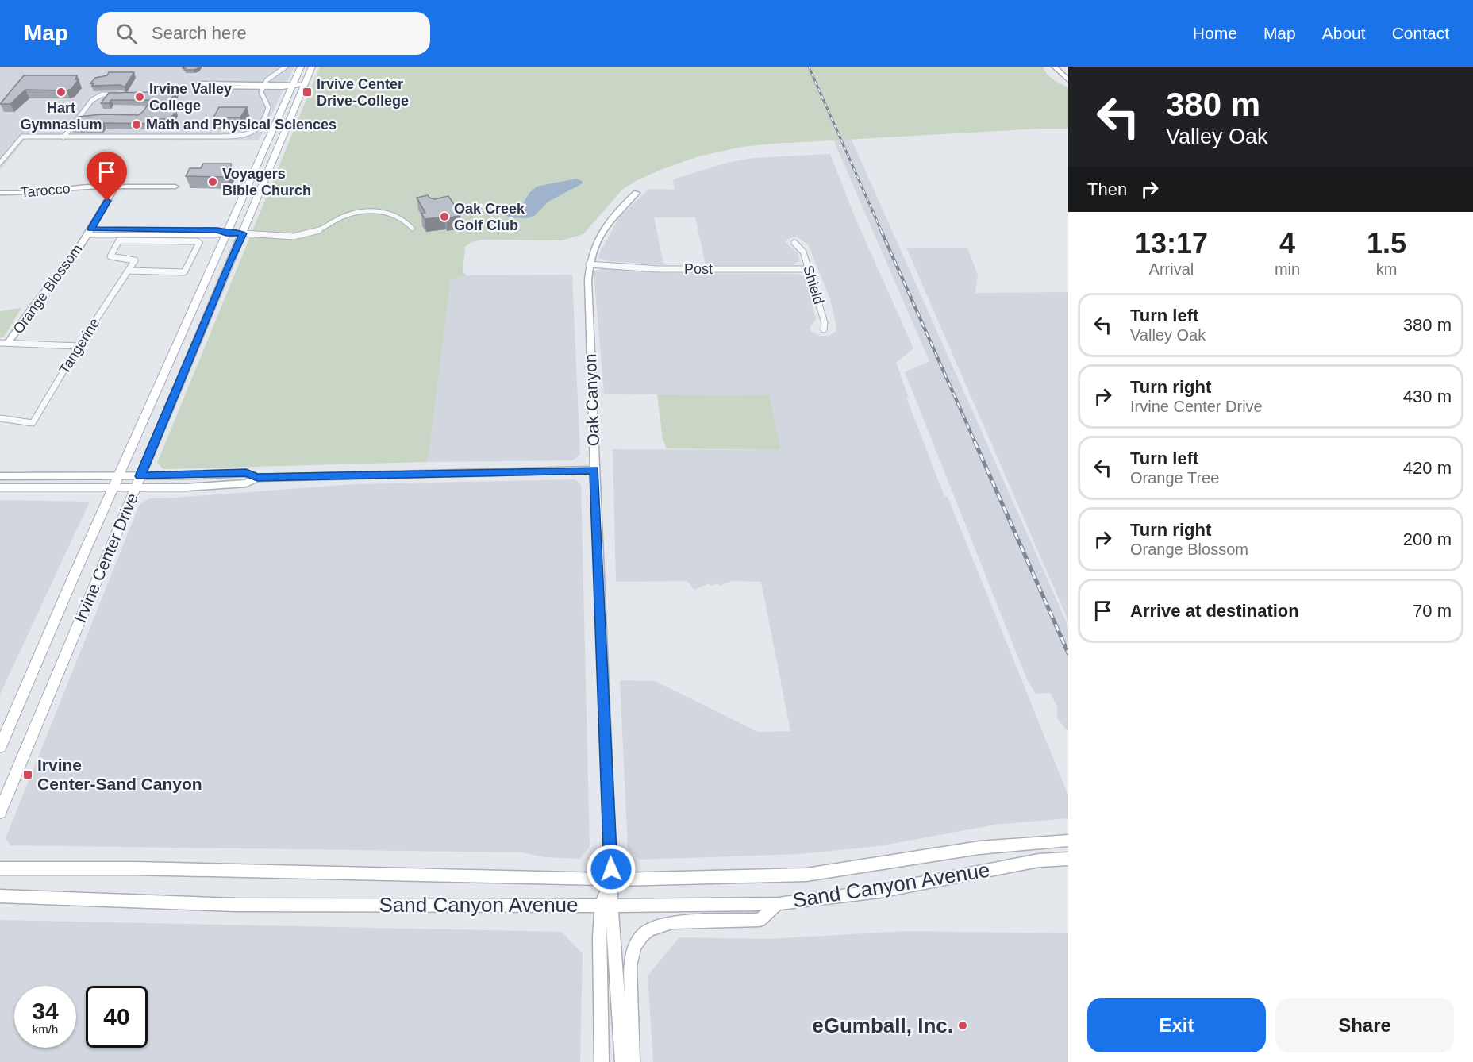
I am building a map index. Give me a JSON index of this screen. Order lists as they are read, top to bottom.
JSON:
{
  "streets": {
    "main road": ["Irvine Center Drive"],
    "street": [
      "Tarocco",
      "Post",
      "Shield",
      "Orange Blossom",
      "Tangerine",
      "Oak Canyon",
      "Sand Canyon Avenue"
    ]
  },
  "crossings": [
    ["Tarocco", "Orange Blossom"],
    ["Post", "Shield"],
    ["Post", "Oak Canyon"],
    ["Oak Canyon", "Sand Canyon Avenue"]
  ],
  "places": {
    "other": [
      "Hart Gymnasium",
      "Irvine Valley College",
      "Math and Physical Sciences",
      "Voyagers Bible Church",
      "Oak Creek Golf Club",
      "eGumball, Inc."
    ],
    "transit": ["Irvive Center Drive-College", "Irvine Center-Sand Canyon"]
  },
  "page": {
    "header": "Map",
    "search": "Search here",
    "nav": [
      "Home",
      "Map",
      "About",
      "Contact"
    ],
    "turn": ["380 m", "Valley Oak"],
    "then": "Then",
    "eta": [
      "13:17",
      "Arrival",
      "4",
      "min",
      "1.5",
      "km"
    ],
    "list": [
      {
        "name": "Turn left",
        "note": "Valley Oak",
        "value": "380 m"
      },
      {
        "name": "Turn right",
        "note": "Irvine Center Drive",
        "value": "430 m"
      },
      {
        "name": "Turn left",
        "note": "Orange Tree",
        "value": "420 m"
      },
      {
        "name": "Turn right",
        "note": "Orange Blossom",
        "value": "200 m"
      },
      {
        "name": "Arrive at destination",
        "value": "70 m"
      }
    ],
    "speed": "34 km/h",
    "limit": "40",
    "buttons": ["Exit", "Share"]
  }
}
